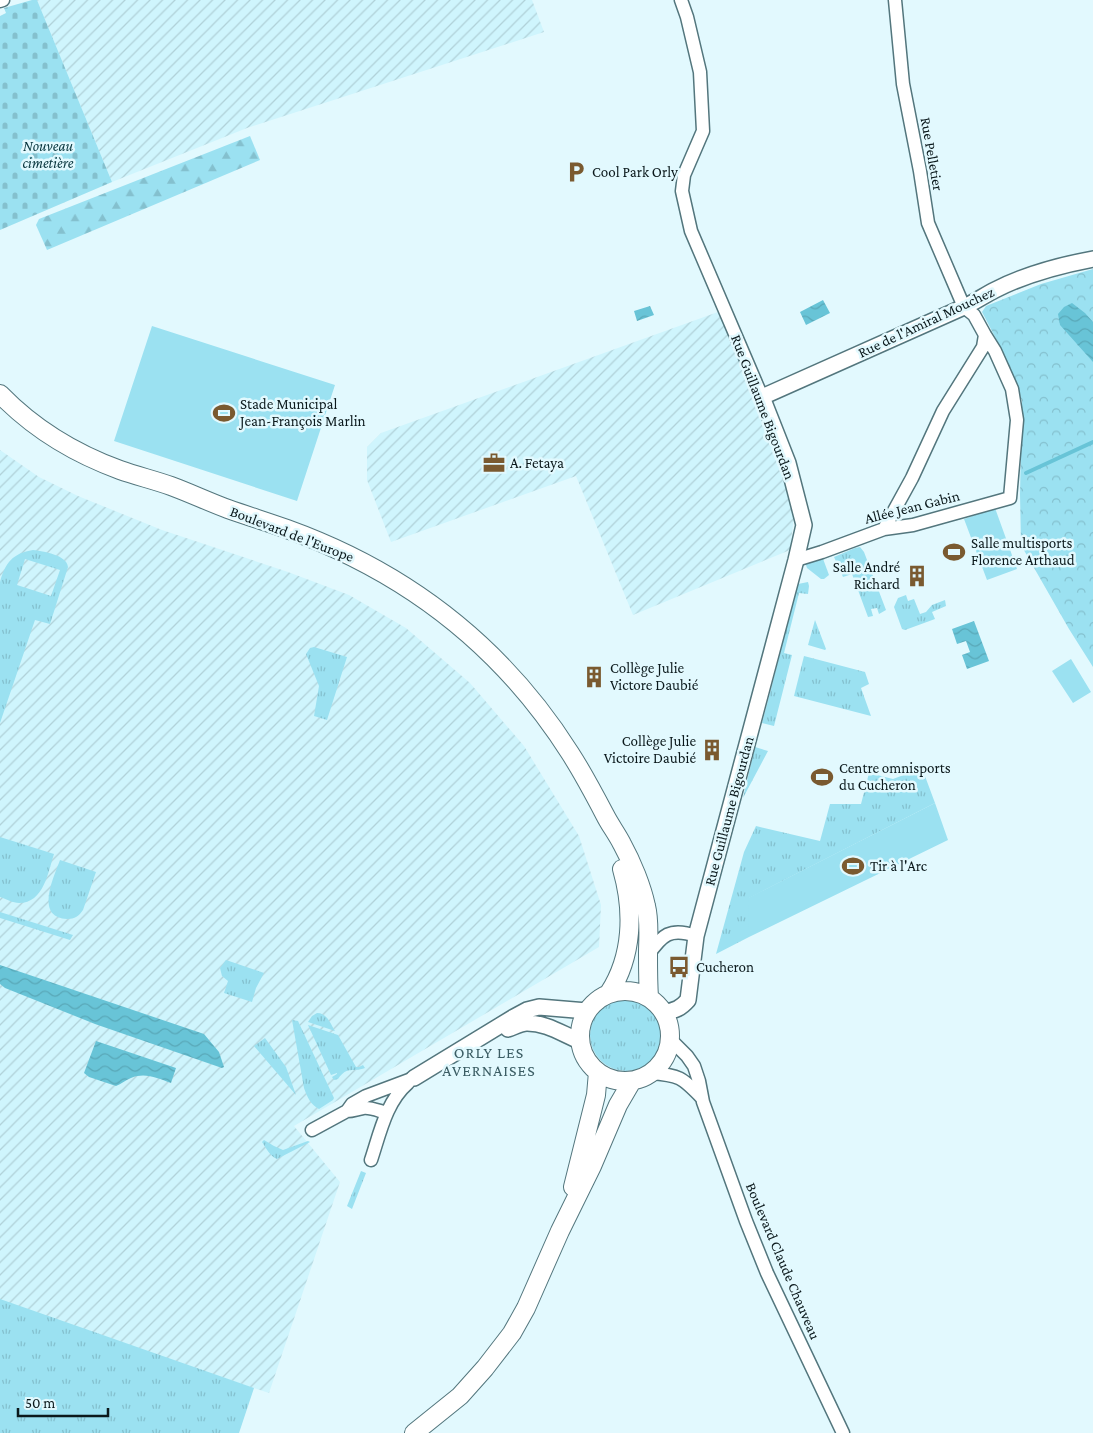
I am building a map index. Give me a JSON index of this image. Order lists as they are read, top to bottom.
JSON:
{
  "streets": {
    "main road": ["Boulevard de l'Europe"],
    "street": [
      "Rue Pelletier",
      "Rue de l'Amiral Mouchez",
      "Rue Guillaume Bigourdan",
      "Allée Jean Gabin",
      "Boulevard Claude Chauveau"
    ]
  },
  "crossings": [
    ["Rue Pelletier", "Rue de l'Amiral Mouchez"],
    ["Rue Pelletier", "Allée Jean Gabin"],
    ["Rue de l'Amiral Mouchez", "Rue Guillaume Bigourdan"],
    ["Rue Guillaume Bigourdan", "Allée Jean Gabin"],
    ["Rue Guillaume Bigourdan", "Boulevard de l'Europe"]
  ],
  "districts": ["ORLY LES AVERNAISES"],
  "parks": ["Nouveau cimetière"],
  "places": {
    "parking": ["Cool Park Orly"],
    "sports": [
      "Stade Municipal Jean-François Marlin",
      "Salle multisports Florence Arthaud",
      "Centre omnisports du Cucheron",
      "Tir à l'Arc"
    ],
    "office": ["A. Fetaya"],
    "building": ["Salle André Richard", "Collège Julie Victore Daubié", "Collège Julie Victoire Daubié"],
    "bus stop": ["Cucheron"]
  },
  "scale_bar": "50 m"
}
